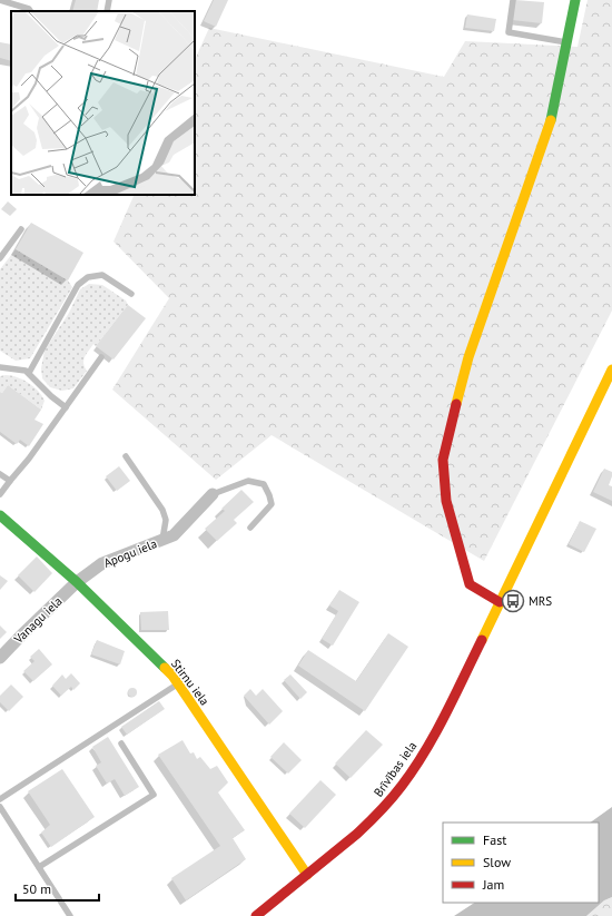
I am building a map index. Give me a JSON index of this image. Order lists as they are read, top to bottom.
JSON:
{
  "streets": {
    "street": [
      "Apogu iela",
      "Vanagu iela",
      "Stirnu iela",
      "Brīvības iela"
    ]
  },
  "crossings": [
    ["Apogu iela", "Vanagu iela"],
    ["Apogu iela", "Stirnu iela"],
    ["Vanagu iela", "Stirnu iela"],
    ["Stirnu iela", "Brīvības iela"]
  ],
  "places": {
    "bus stop": ["MRS"]
  },
  "legend": ["Fast", "Slow", "Jam"],
  "scale_bar": "50 m"
}
